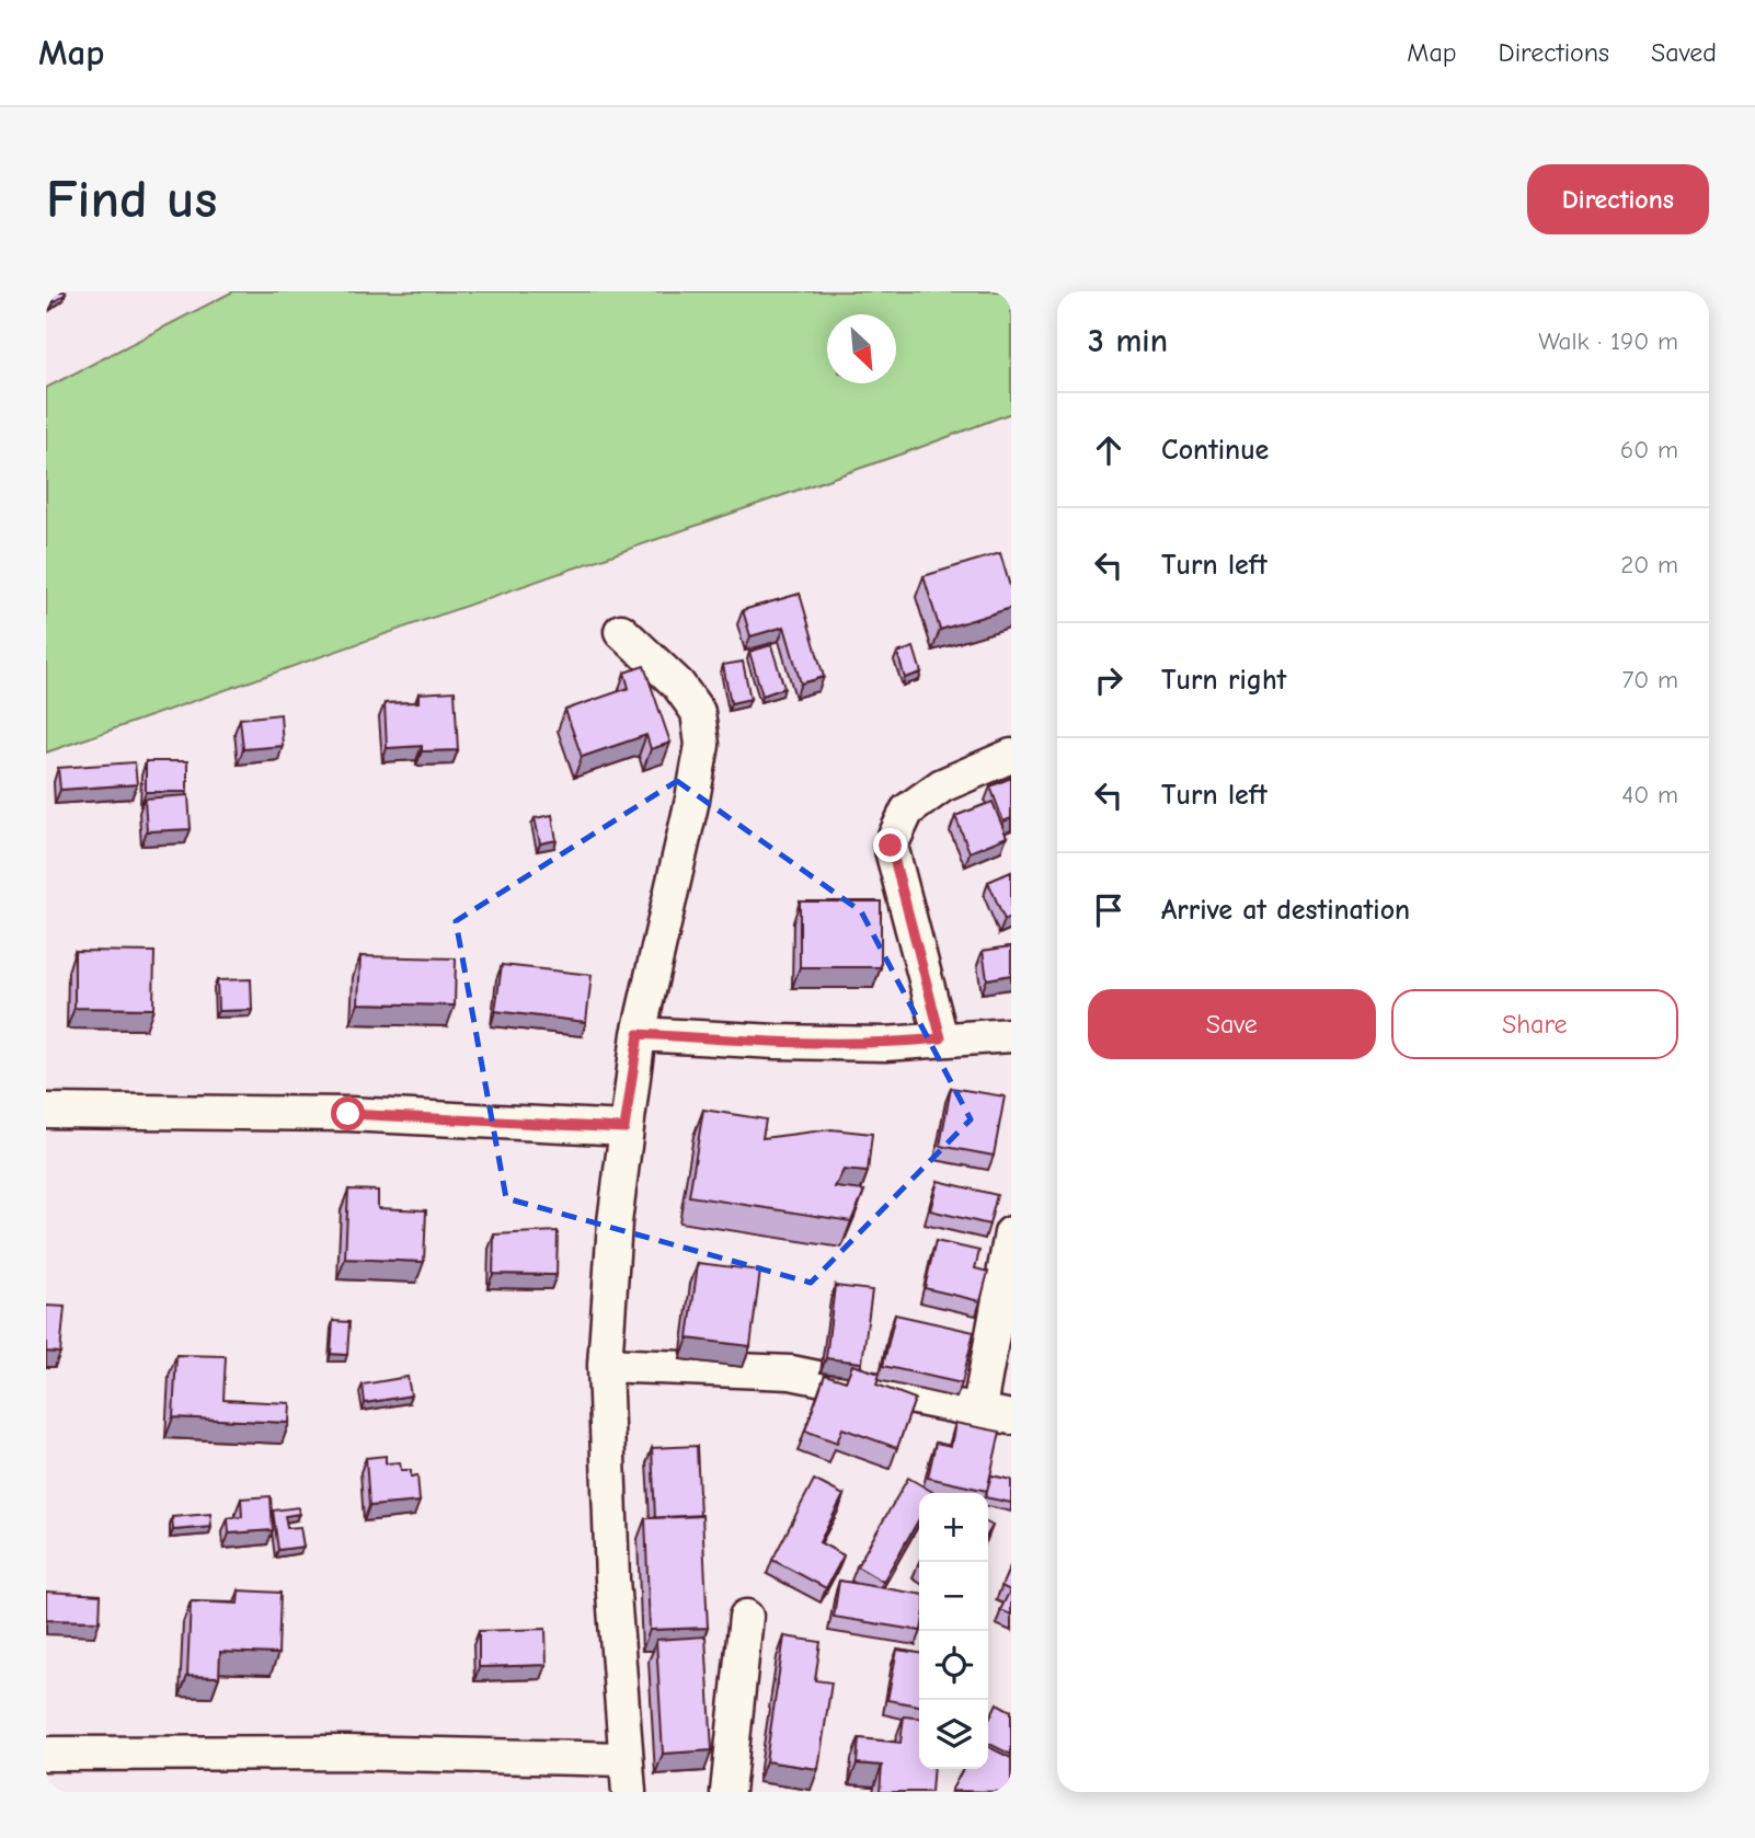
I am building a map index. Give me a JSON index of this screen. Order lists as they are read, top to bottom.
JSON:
{
  "north": "bottom right",
  "page": {
    "header": "Map",
    "nav": ["Map", "Directions", "Saved"],
    "buttons": [
      "Directions",
      ["Save", "Share"]
    ],
    "title": "Find us",
    "heading": ["3 min", "Walk · 190 m"],
    "list": [
      ["Continue", "60 m"],
      ["Turn left", "20 m"],
      ["Turn right", "70 m"],
      ["Turn left", "40 m"],
      "Arrive at destination"
    ],
    "map_buttons": ["+", "−"]
  }
}
